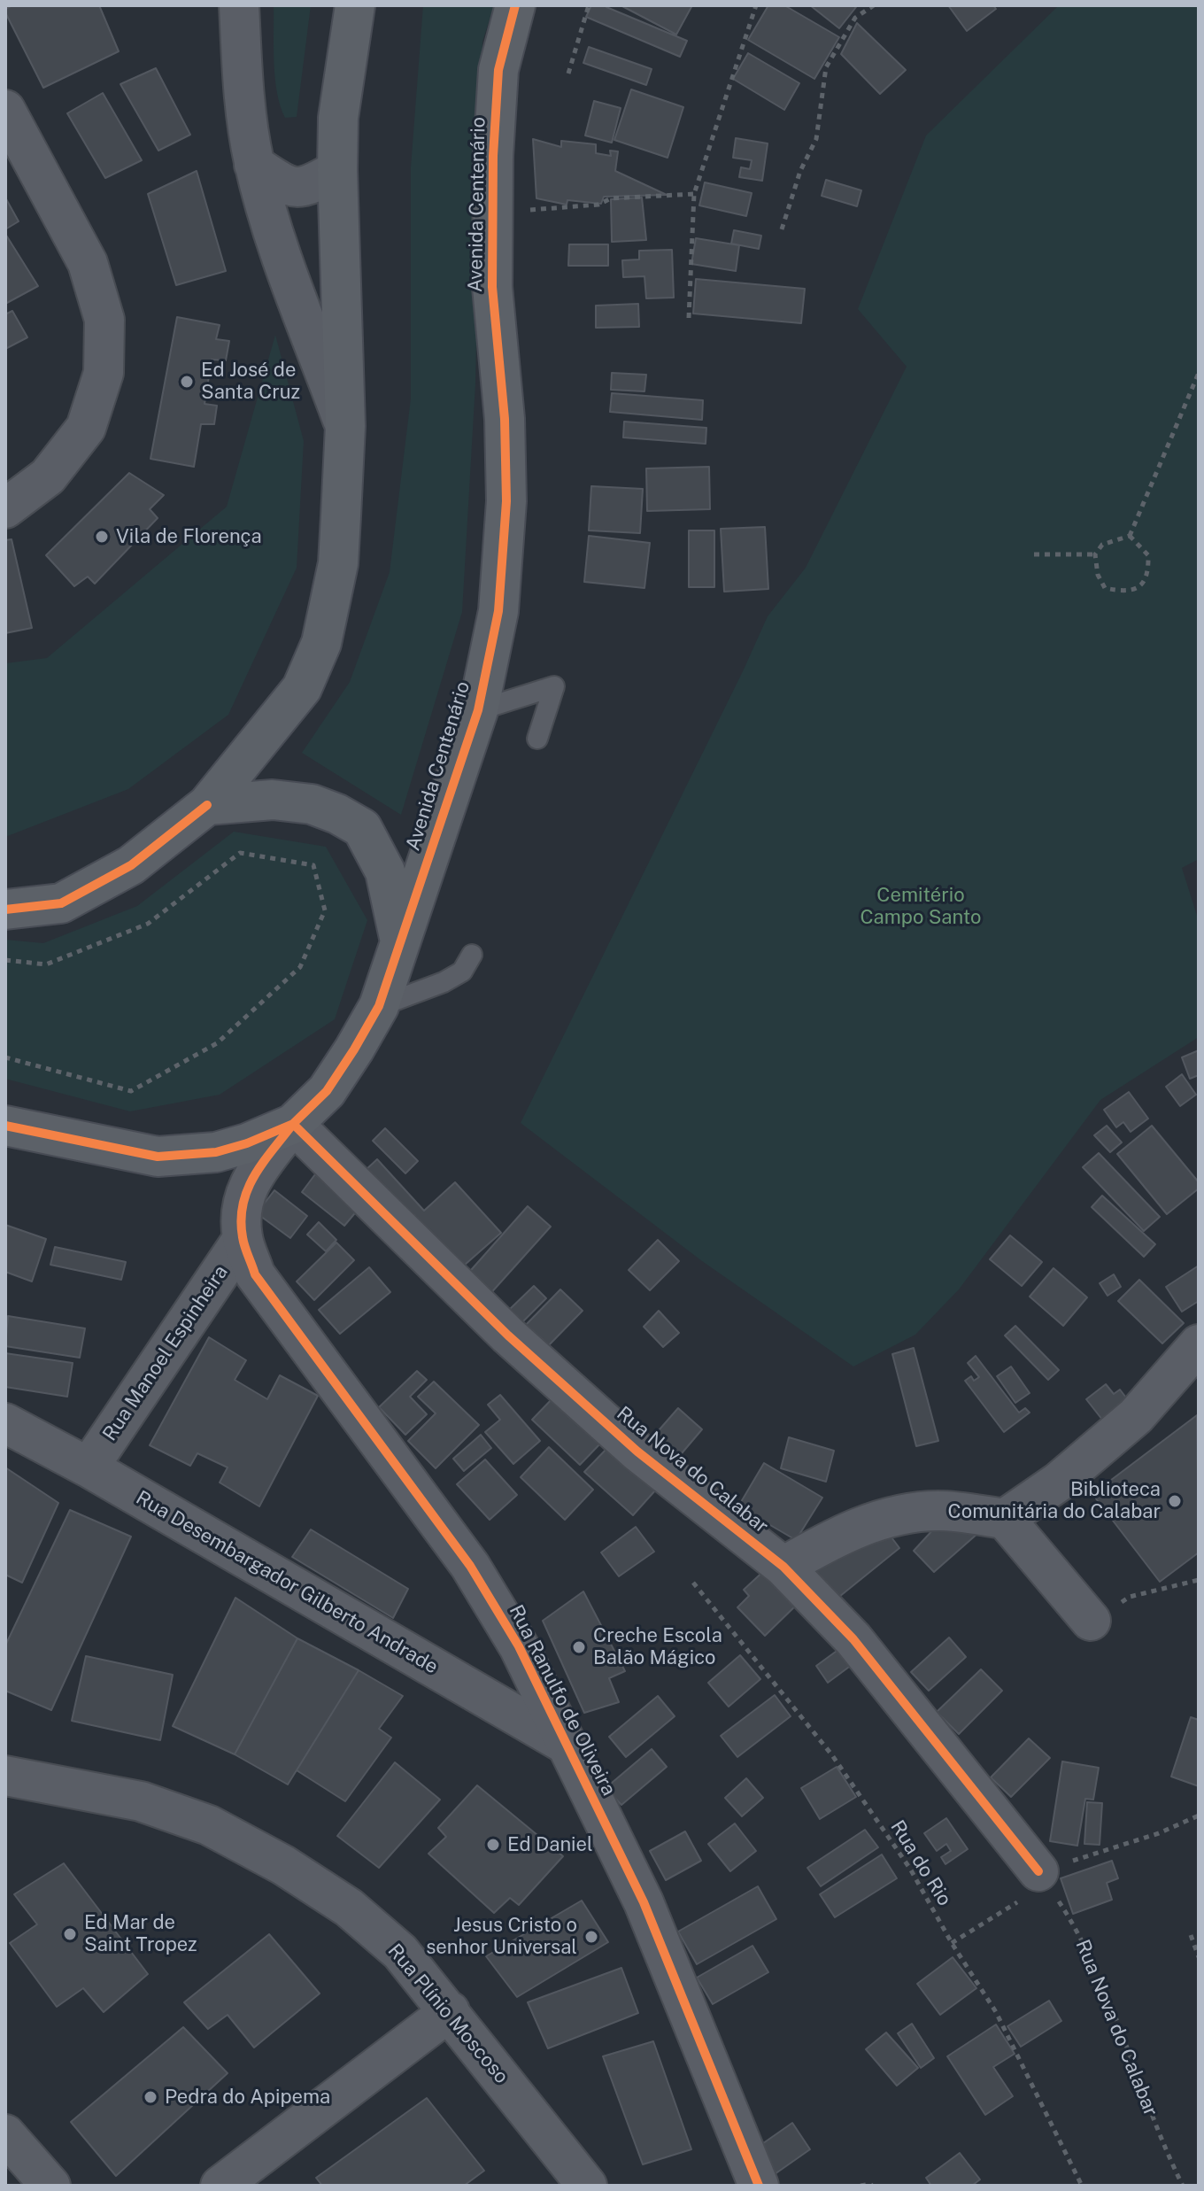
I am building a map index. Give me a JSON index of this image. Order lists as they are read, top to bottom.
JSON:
{
  "streets": {
    "main road": ["Avenida Centenário"],
    "street": [
      "Rua Manoel Espinheira",
      "Rua Nova do Calabar",
      "Rua Desembargador Gilberto Andrade",
      "Rua Ranulfo de Oliveira",
      "Rua Plínio Moscoso"
    ],
    "path": ["Rua do Rio"]
  },
  "crossings": [
    ["Avenida Centenário", "Rua Nova do Calabar"],
    ["Avenida Centenário", "Rua Ranulfo de Oliveira"],
    ["Rua Manoel Espinheira", "Rua Desembargador Gilberto Andrade"],
    ["Rua Manoel Espinheira", "Rua Ranulfo de Oliveira"],
    ["Rua Nova do Calabar", "Rua Ranulfo de Oliveira"],
    ["Rua Desembargador Gilberto Andrade", "Rua Ranulfo de Oliveira"]
  ],
  "parks": ["Cemitério Campo Santo"],
  "places": [
    "Ed José de Santa Cruz",
    "Vila de Florença",
    "Biblioteca Comunitária do Calabar",
    "Creche Escola Balão Mágico",
    "Ed Daniel",
    "Ed Mar de Saint Tropez",
    "Jesus Cristo o senhor Universal",
    "Pedra do Apipema"
  ]
}
